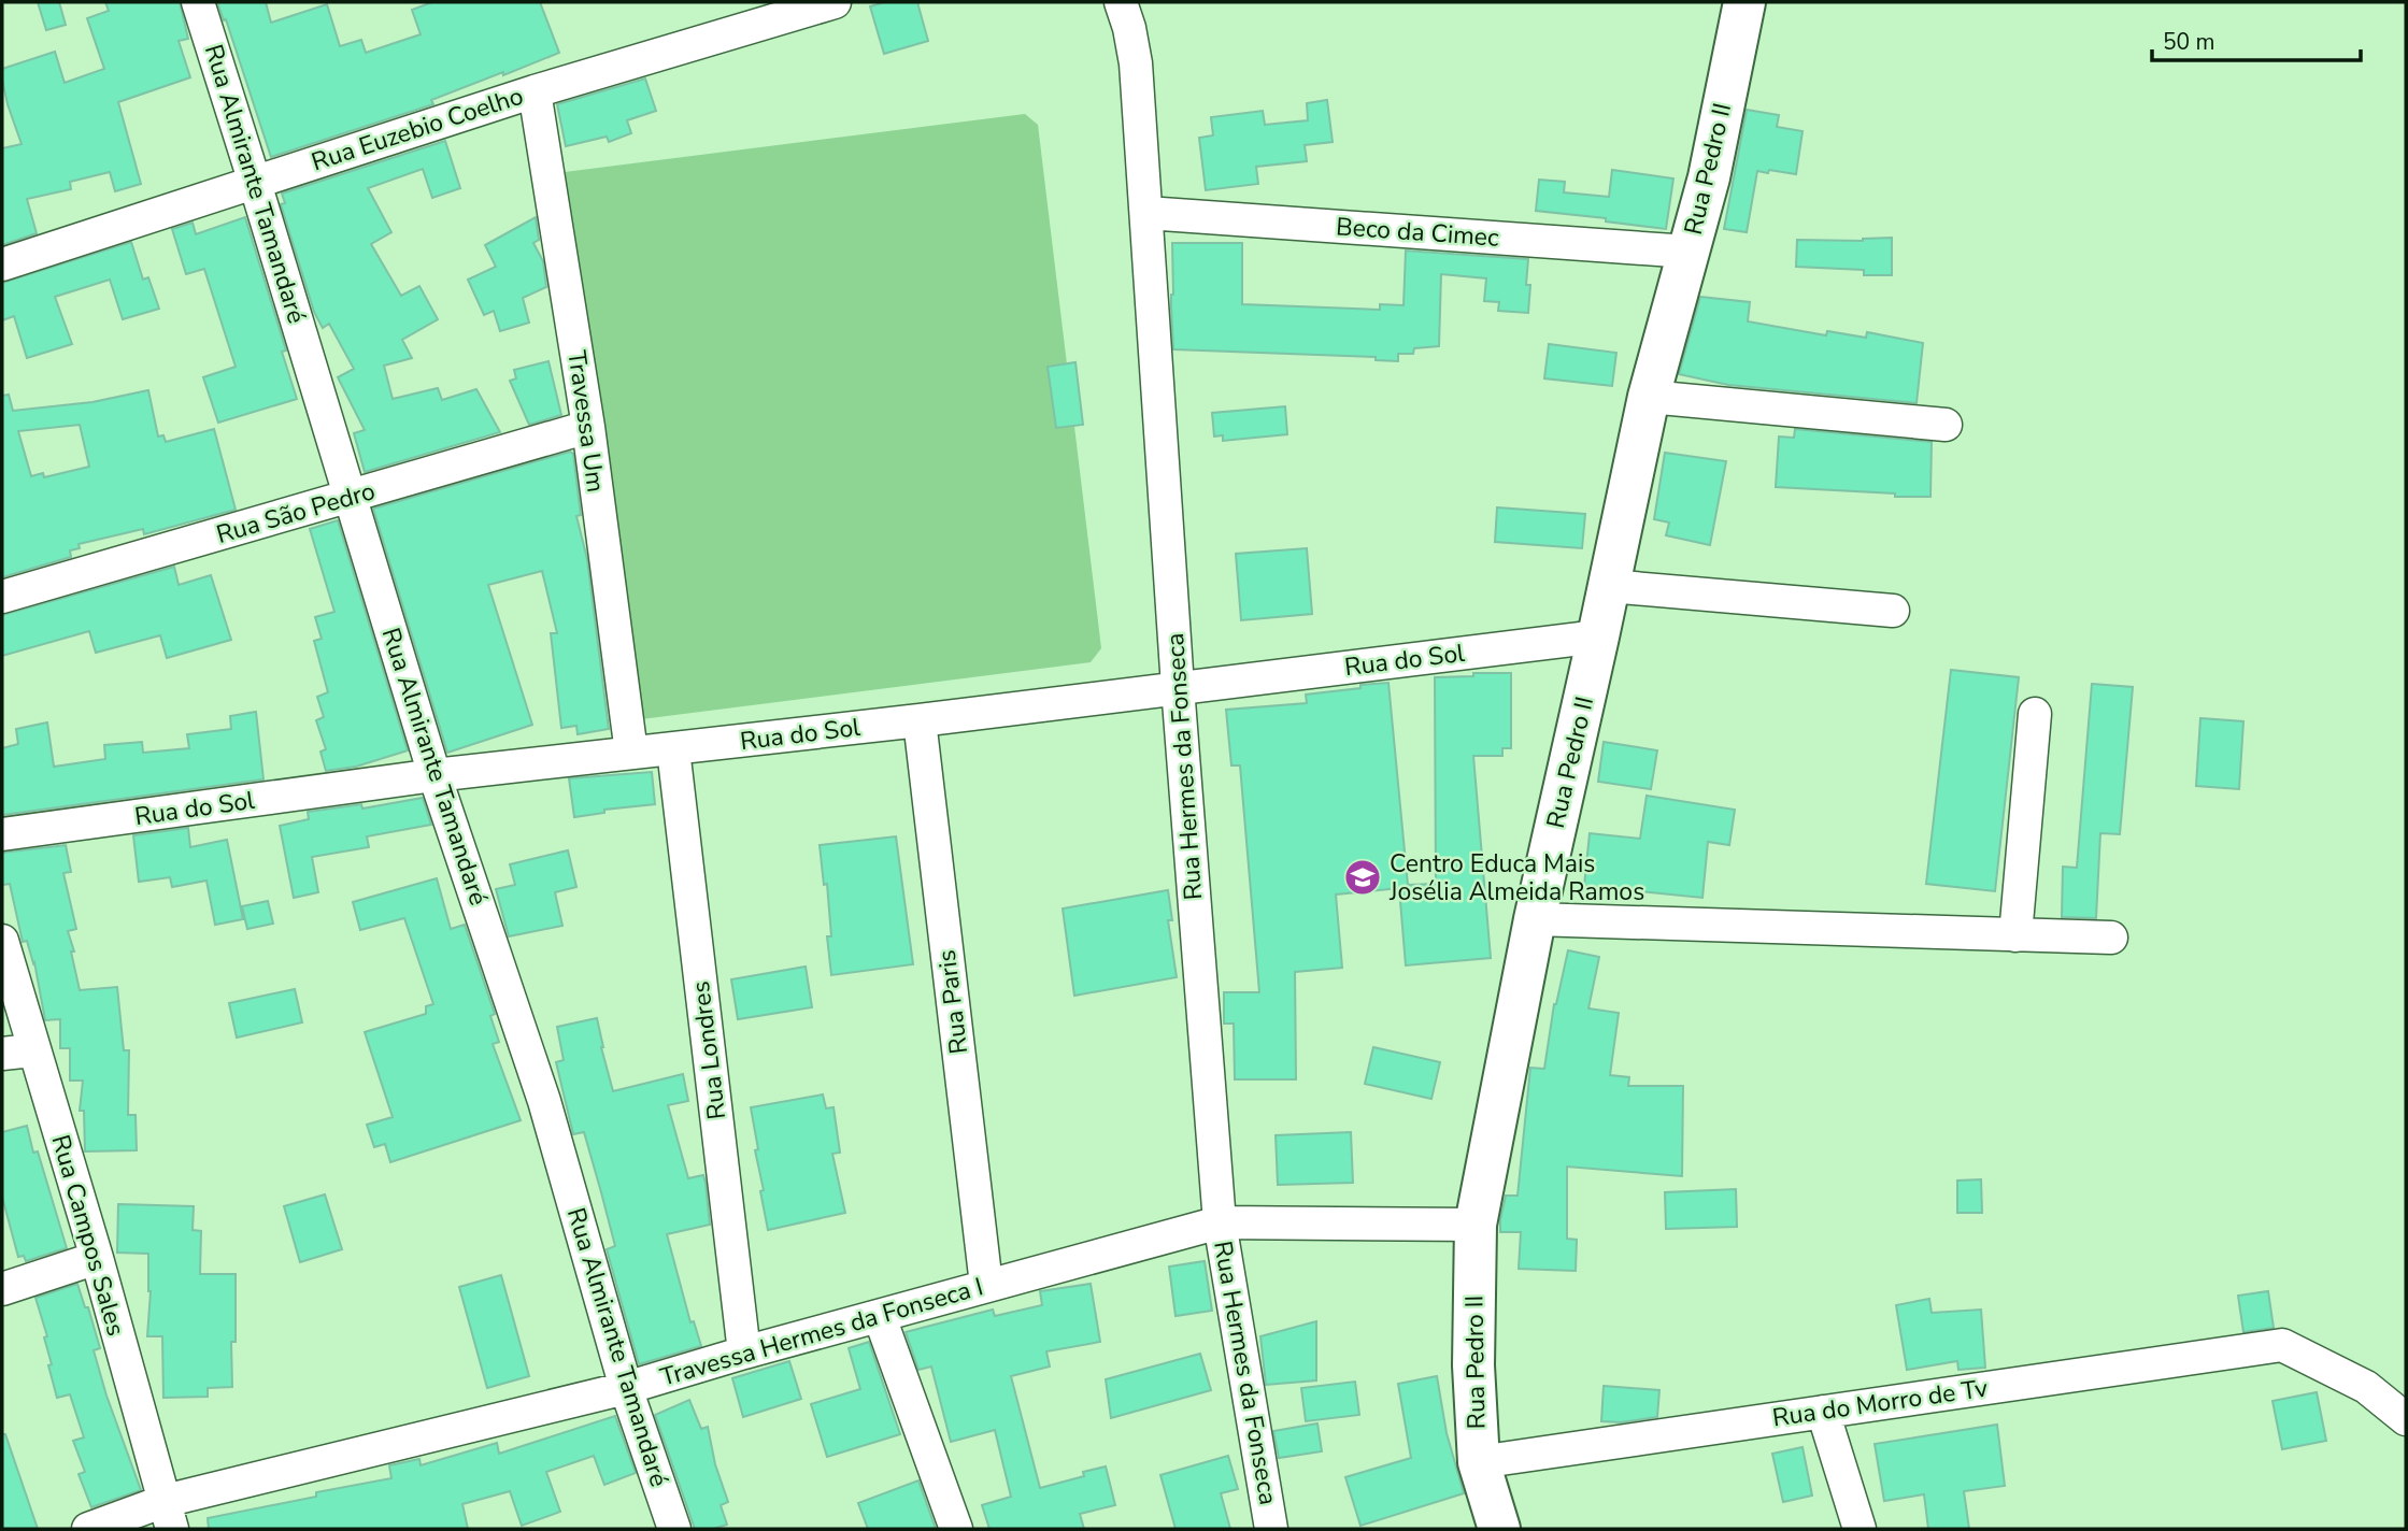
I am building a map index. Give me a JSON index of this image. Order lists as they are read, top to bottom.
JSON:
{
  "streets": {
    "street": [
      "Rua Euzebio Coelho",
      "Rua Pedro II",
      "Rua Almirante Tamandaré",
      "Beco da Cimec",
      "Travessa Um",
      "Rua São Pedro",
      "Rua do Sol",
      "Rua Hermes da Fonseca",
      "Rua Paris",
      "Rua Londres",
      "Rua Campos Sales",
      "Travessa Hermes da Fonseca I",
      "Rua do Morro de Tv"
    ]
  },
  "crossings": [
    ["Rua Euzebio Coelho", "Rua Almirante Tamandaré"],
    ["Rua Euzebio Coelho", "Travessa Um"],
    ["Rua Pedro II", "Beco da Cimec"],
    ["Rua Pedro II", "Rua do Sol"],
    ["Rua Pedro II", "Travessa Hermes da Fonseca I"],
    ["Rua Pedro II", "Rua do Morro de Tv"],
    ["Rua Almirante Tamandaré", "Rua São Pedro"],
    ["Rua Almirante Tamandaré", "Rua do Sol"],
    ["Rua Almirante Tamandaré", "Travessa Hermes da Fonseca I"],
    ["Beco da Cimec", "Rua Hermes da Fonseca"],
    ["Travessa Um", "Rua São Pedro"],
    ["Travessa Um", "Rua do Sol"],
    ["Rua do Sol", "Rua Hermes da Fonseca"],
    ["Rua do Sol", "Rua Paris"],
    ["Rua do Sol", "Rua Londres"],
    ["Rua Hermes da Fonseca", "Travessa Hermes da Fonseca I"],
    ["Rua Paris", "Travessa Hermes da Fonseca I"],
    ["Rua Londres", "Travessa Hermes da Fonseca I"],
    ["Rua Campos Sales", "Travessa Hermes da Fonseca I"]
  ],
  "places": {
    "school or university": ["Centro Educa Mais Josélia Almeida Ramos"]
  },
  "scale_bar": "50 m"
}
